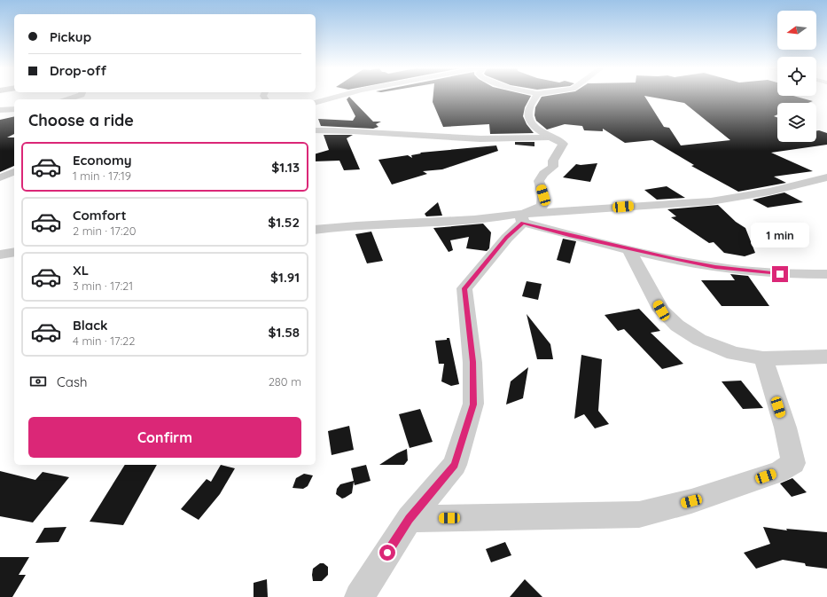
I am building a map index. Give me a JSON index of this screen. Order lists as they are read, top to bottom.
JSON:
{
  "north": "left",
  "page": {
    "banner": ["Pickup", "Drop-off"],
    "heading": "Choose a ride",
    "list": [
      {
        "name": "Economy",
        "note": "1 min · 17:19",
        "value": "$1.13"
      },
      {
        "name": "Comfort",
        "note": "2 min · 17:20",
        "value": "$1.52"
      },
      {
        "name": "XL",
        "note": "3 min · 17:21",
        "value": "$1.91"
      },
      {
        "name": "Black",
        "note": "4 min · 17:22",
        "value": "$1.58"
      }
    ],
    "bubble": "1 min",
    "pay": ["Cash", "280 m"],
    "buttons": "Confirm"
  }
}
